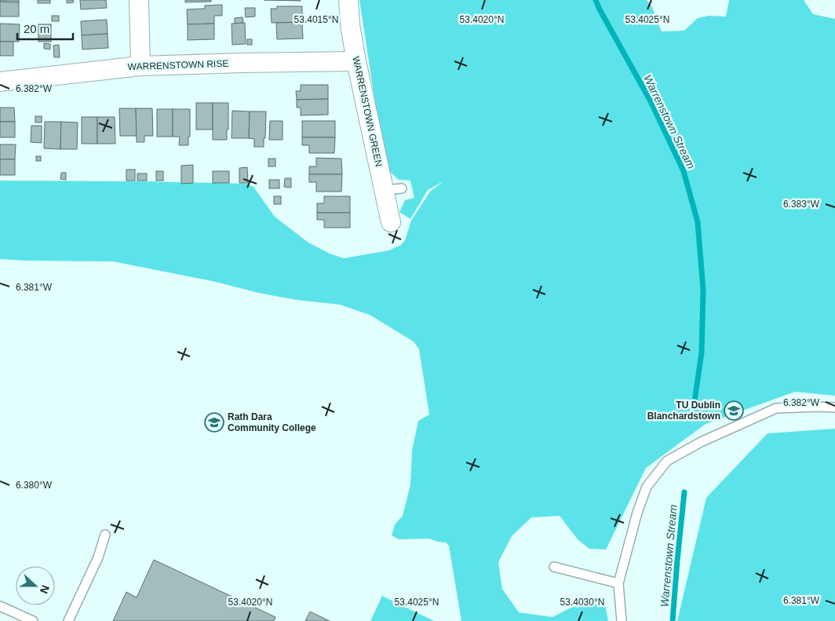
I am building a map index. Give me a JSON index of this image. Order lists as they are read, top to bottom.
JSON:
{
  "streets": {
    "street": ["WARRENSTOWN RISE", "WARRENSTOWN GREEN"]
  },
  "crossings": [
    ["WARRENSTOWN RISE", "WARRENSTOWN GREEN"]
  ],
  "water": ["Warrenstown Stream"],
  "places": {
    "school or university": ["TU Dublin Blanchardstown", "Rath Dara Community College"]
  },
  "scale_bar": "20 m",
  "north": "right",
  "coordinates": [
    "53.4015°N",
    "53.4020°N",
    "53.4025°N",
    "6.382°W",
    "6.383°W",
    "6.381°W",
    "6.380°W",
    "53.4030°N"
  ]
}
